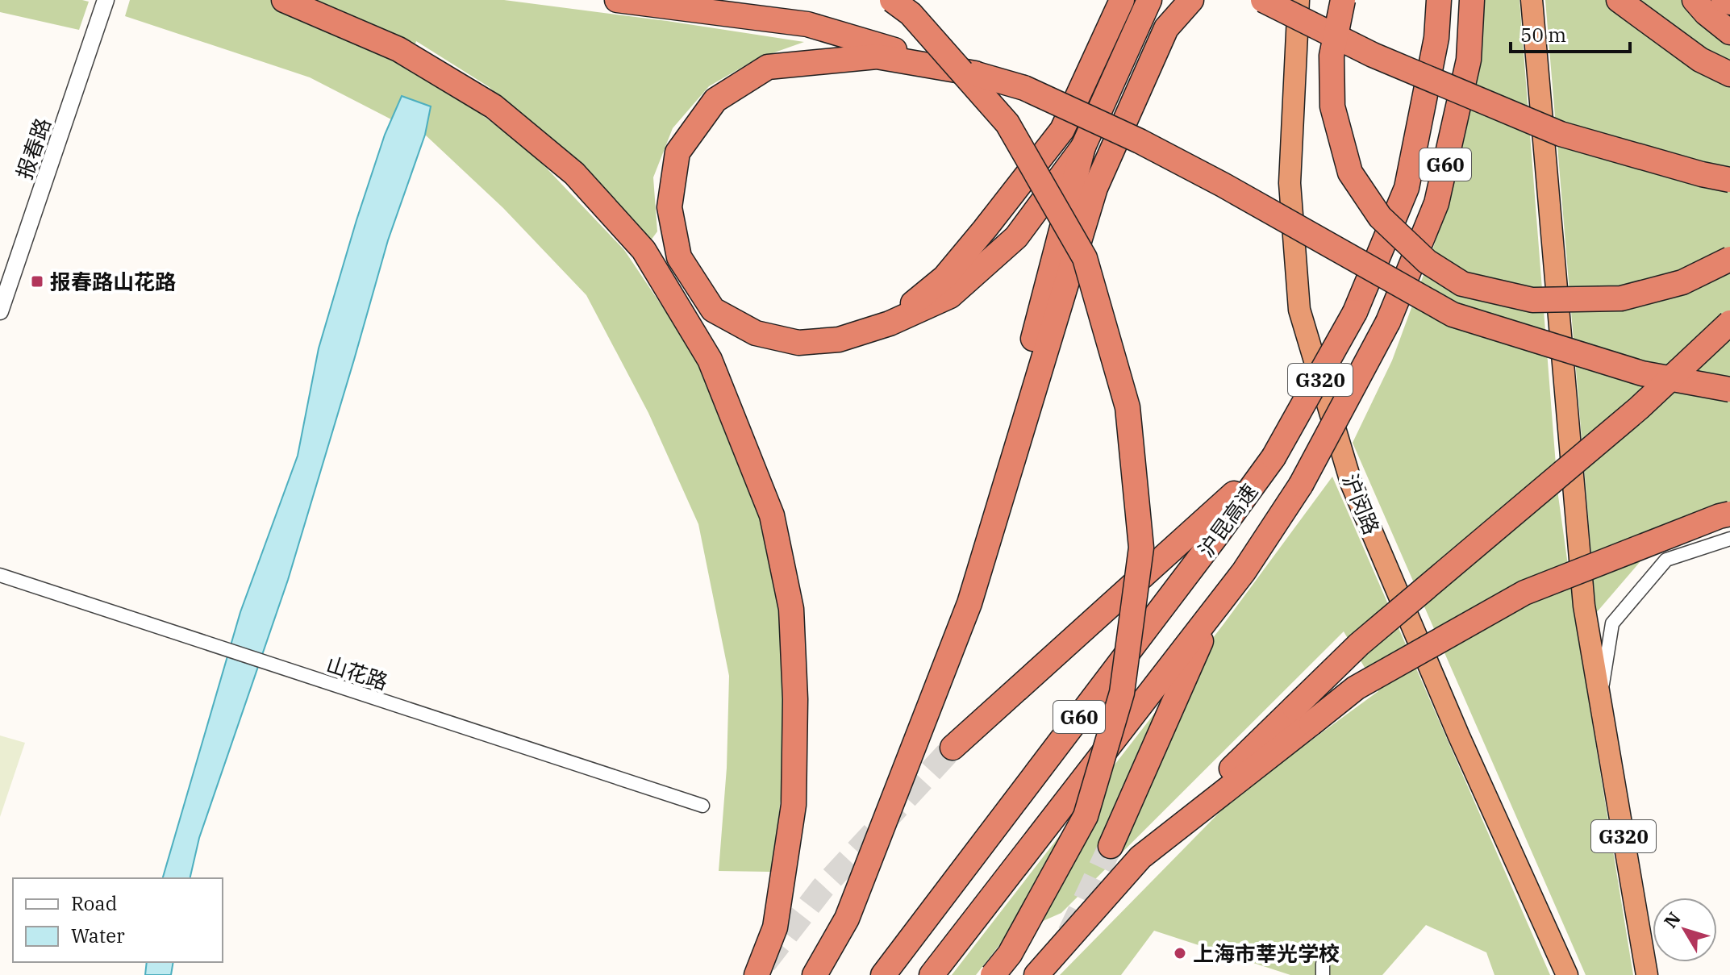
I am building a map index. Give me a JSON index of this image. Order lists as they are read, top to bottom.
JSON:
{
  "streets": {
    "highway": [
      "G60",
      "G320",
      "沪闵路",
      "沪昆高速"
    ],
    "street": ["报春路", "山花路"]
  },
  "places": {
    "transit": ["报春路山花路"],
    "other": ["上海市莘光学校"]
  },
  "legend": ["Road", "Water"],
  "scale_bar": "50 m",
  "north": "top left"
}
